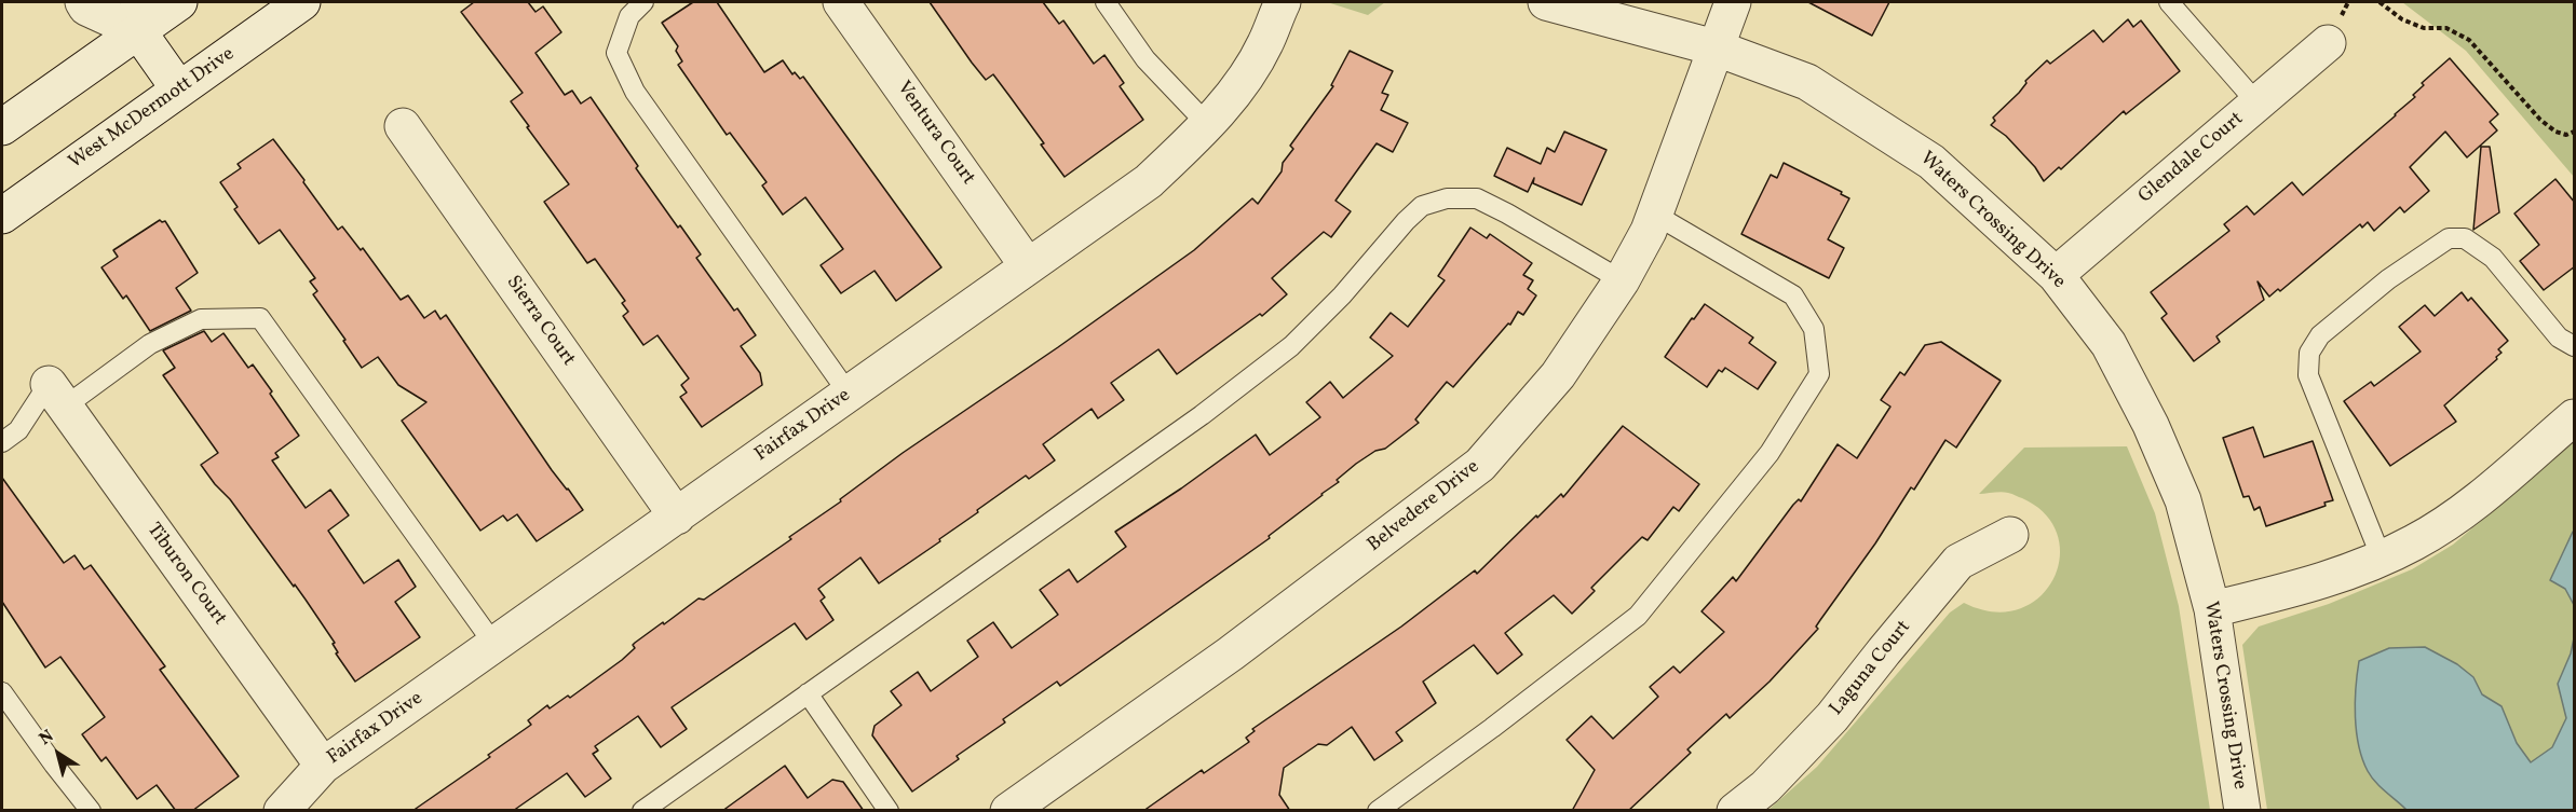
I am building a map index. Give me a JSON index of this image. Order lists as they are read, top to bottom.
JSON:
{
  "streets": {
    "street": [
      "West McDermott Drive",
      "Ventura Court",
      "Glendale Court",
      "Waters Crossing Drive",
      "Sierra Court",
      "Fairfax Drive",
      "Belvedere Drive",
      "Tiburon Court",
      "Laguna Court"
    ]
  },
  "crossings": [
    ["Ventura Court", "Fairfax Drive"],
    ["Glendale Court", "Waters Crossing Drive"],
    ["Waters Crossing Drive", "Belvedere Drive"],
    ["Sierra Court", "Fairfax Drive"],
    ["Fairfax Drive", "Tiburon Court"]
  ],
  "north": "top left"
}
